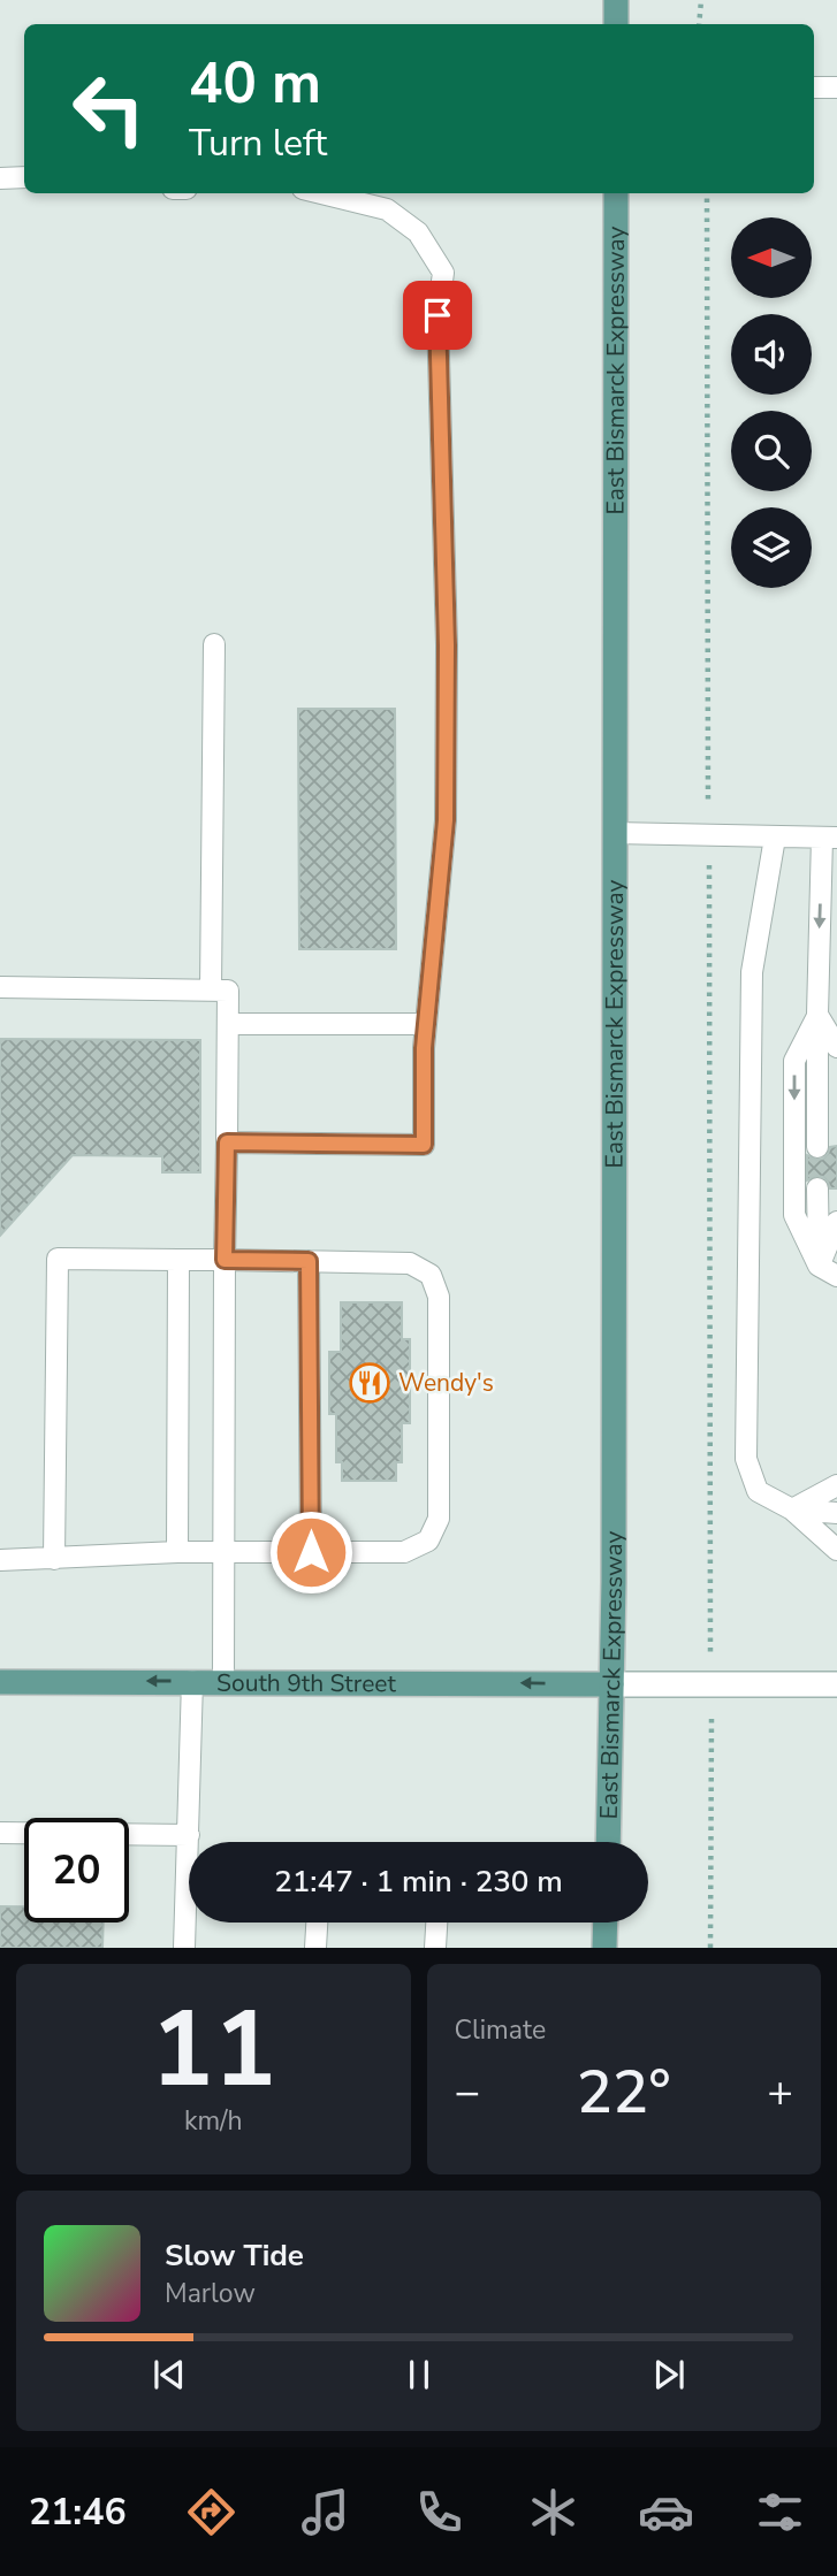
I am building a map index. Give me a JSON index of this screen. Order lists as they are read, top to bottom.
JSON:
{
  "streets": {
    "main road": ["East Bismarck Expressway", "South 9th Street"]
  },
  "crossings": [
    ["East Bismarck Expressway", "South 9th Street"]
  ],
  "one_way": ["South 9th Street"],
  "places": {
    "restaurant": ["Wendy's"]
  },
  "north": "left",
  "page": {
    "turn": ["40 m", "Turn left"],
    "limit": "20",
    "trip": "21:47 · 1 min · 230 m",
    "tile": [
      ["11", "km/h"],
      "Climate"
    ],
    "heat": ["−", "22°", "+"],
    "song": ["Slow Tide", "Marlow"],
    "tabs": "21:46"
  }
}
